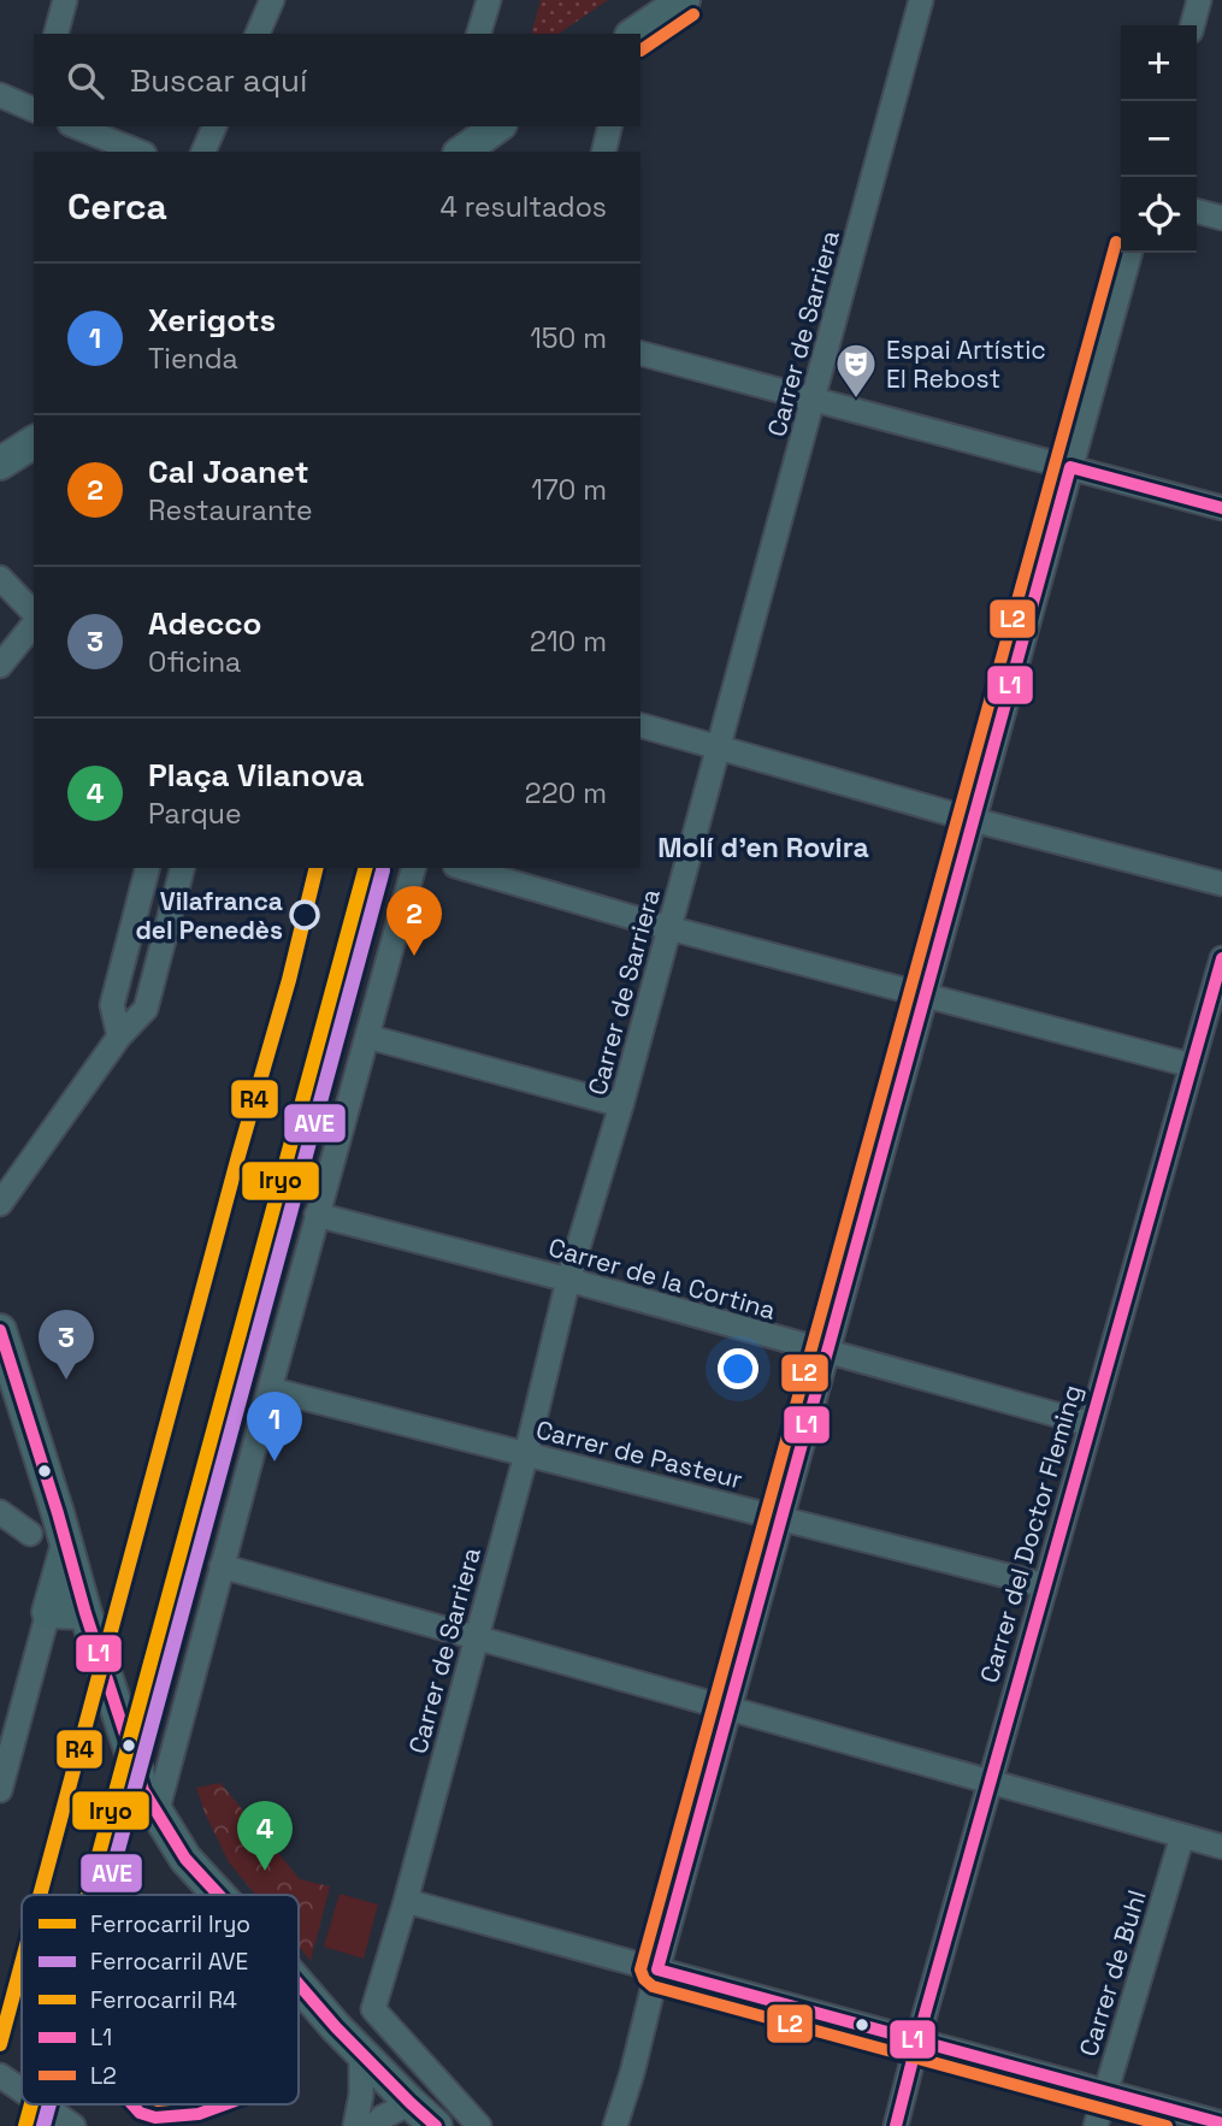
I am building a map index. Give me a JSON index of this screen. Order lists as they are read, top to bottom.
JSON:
{
  "streets": {
    "street": [
      "Carrer de Sarriera",
      "Carrer de la Cortina",
      "Carrer de Pasteur",
      "Carrer del Doctor Fleming",
      "Carrer de Buhl"
    ]
  },
  "crossings": [
    ["Carrer de Sarriera", "Carrer de la Cortina"],
    ["Carrer de Sarriera", "Carrer de Pasteur"],
    ["Carrer de la Cortina", "Carrer del Doctor Fleming"],
    ["Carrer de Pasteur", "Carrer del Doctor Fleming"]
  ],
  "districts": ["Molí d'en Rovira"],
  "places": {
    "theatre": ["Espai Artístic El Rebost"],
    "other": ["Vilafranca del Penedès"]
  },
  "lines": [
    "transit line L2",
    "transit line L1",
    "rail line Iryo",
    "rail line R4",
    "rail line AVE"
  ],
  "legend": [
    "Ferrocarril Iryo",
    "Ferrocarril AVE",
    "Ferrocarril R4",
    "L1",
    "L2"
  ],
  "page": {
    "map_buttons": ["+", "−"],
    "search": "Buscar aquí",
    "heading": ["Cerca", "4 resultados"],
    "list": [
      {
        "mark": "1",
        "name": "Xerigots",
        "note": "Tienda",
        "value": "150 m"
      },
      {
        "mark": "2",
        "name": "Cal Joanet",
        "note": "Restaurante",
        "value": "170 m"
      },
      {
        "mark": "3",
        "name": "Adecco",
        "note": "Oficina",
        "value": "210 m"
      },
      {
        "mark": "4",
        "name": "Plaça Vilanova",
        "note": "Parque",
        "value": "220 m"
      }
    ],
    "pins": [
      "2",
      "3",
      "1",
      "4"
    ]
  }
}
